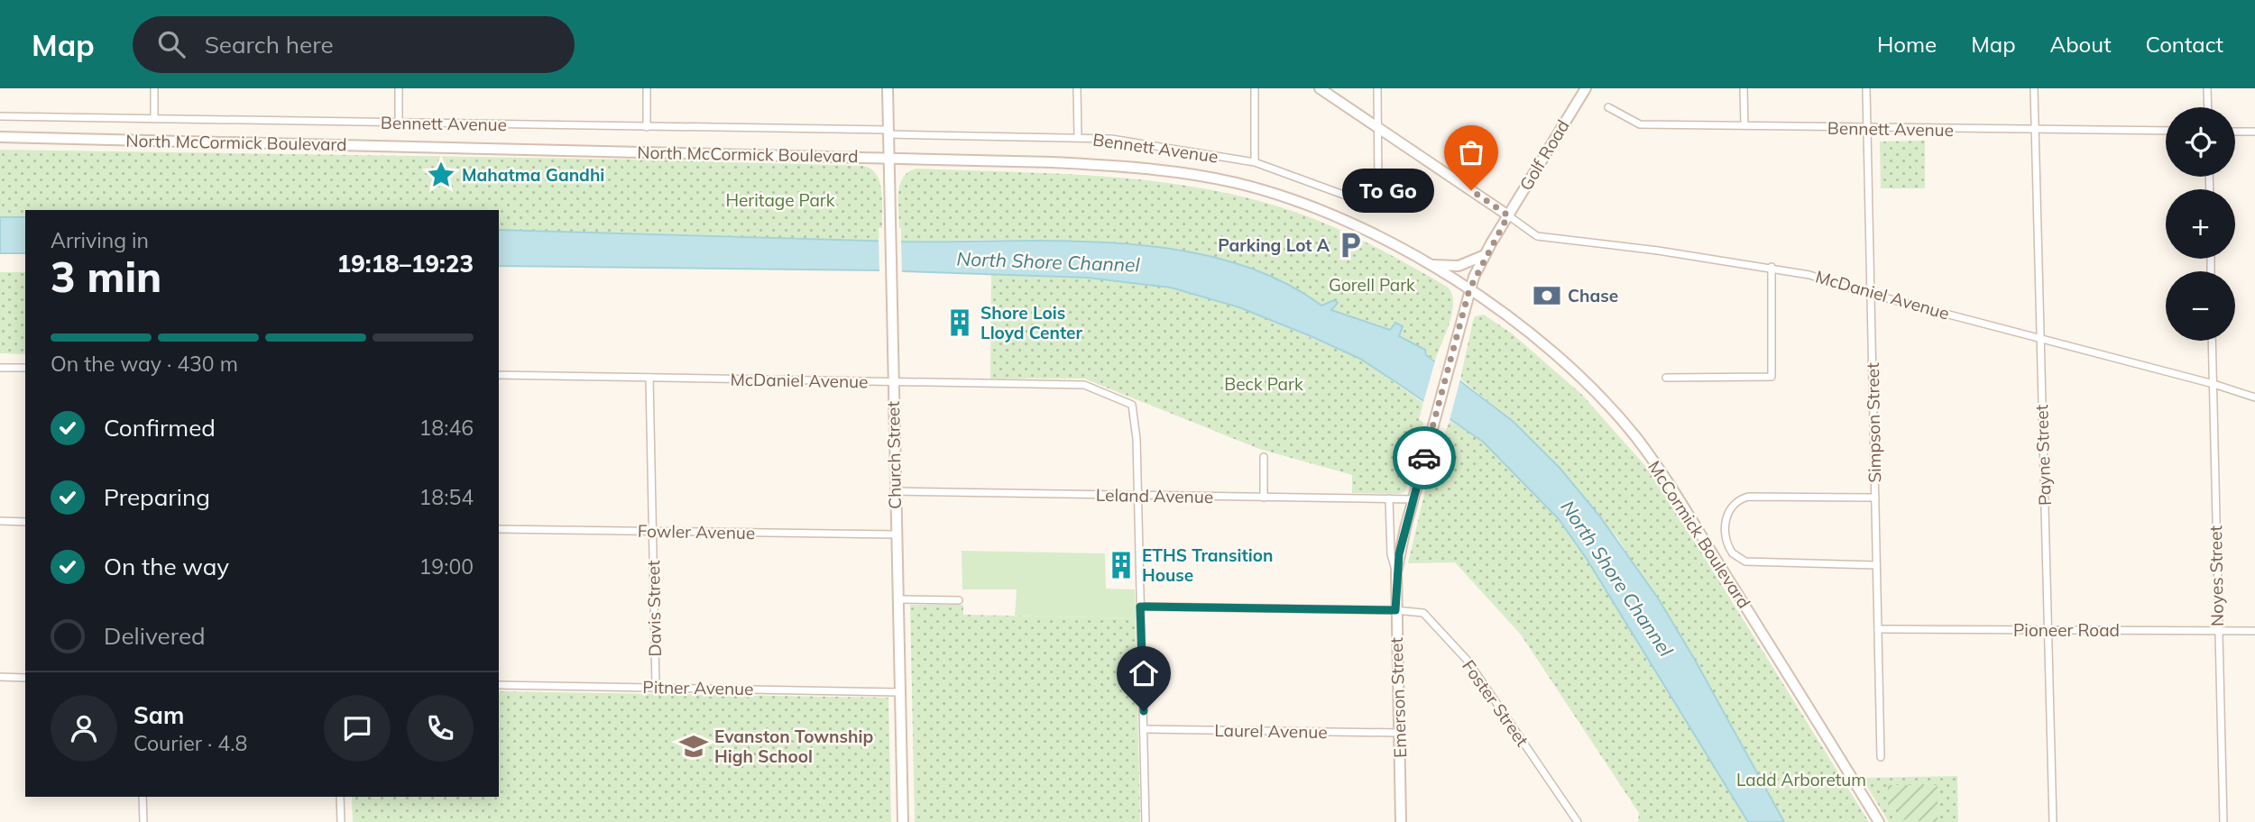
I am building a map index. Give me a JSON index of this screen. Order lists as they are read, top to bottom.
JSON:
{
  "streets": {
    "main road": [
      "North McCormick Boulevard",
      "Golf Road",
      "Church Street",
      "McCormick Boulevard",
      "Emerson Street"
    ],
    "street": [
      "Bennett Avenue",
      "McDaniel Avenue",
      "Simpson Street",
      "Payne Street",
      "Leland Avenue",
      "Fowler Avenue",
      "Noyes Street",
      "Davis Street",
      "Pioneer Road",
      "Pitner Avenue",
      "Foster Street",
      "Laurel Avenue"
    ]
  },
  "crossings": [
    ["Bennett Avenue", "Simpson Street"],
    ["Bennett Avenue", "Church Street"],
    ["Bennett Avenue", "Payne Street"],
    ["North McCormick Boulevard", "Golf Road"],
    ["North McCormick Boulevard", "Church Street"],
    ["North McCormick Boulevard", "McCormick Boulevard"],
    ["North McCormick Boulevard", "Emerson Street"],
    ["Golf Road", "McDaniel Avenue"],
    ["Golf Road", "McCormick Boulevard"],
    ["Golf Road", "Emerson Street"],
    ["McDaniel Avenue", "Simpson Street"],
    ["McDaniel Avenue", "Church Street"],
    ["McDaniel Avenue", "Payne Street"],
    ["McDaniel Avenue", "Leland Avenue"],
    ["McDaniel Avenue", "Noyes Street"],
    ["McDaniel Avenue", "Davis Street"],
    ["Simpson Street", "Pioneer Road"],
    ["Church Street", "Leland Avenue"],
    ["Church Street", "Fowler Avenue"],
    ["Church Street", "Pitner Avenue"],
    ["Payne Street", "Pioneer Road"],
    ["Leland Avenue", "Emerson Street"],
    ["Fowler Avenue", "Davis Street"],
    ["McCormick Boulevard", "Emerson Street"],
    ["Noyes Street", "Pioneer Road"],
    ["Davis Street", "Pitner Avenue"],
    ["Emerson Street", "Foster Street"],
    ["Emerson Street", "Laurel Avenue"]
  ],
  "water": ["North Shore Channel"],
  "parks": [
    "Heritage Park",
    "Gorell Park",
    "Beck Park",
    "Ladd Arboretum"
  ],
  "places": {
    "place": ["Mahatma Gandhi"],
    "other": ["To Go"],
    "parking": ["Parking Lot A"],
    "bank": ["Chase"],
    "building": ["Shore Lois Lloyd Center", "ETHS Transition House"],
    "school or university": ["Evanston Township High School"]
  },
  "page": {
    "header": "Map",
    "search": "Search here",
    "nav": [
      "Home",
      "Map",
      "About",
      "Contact"
    ],
    "map_buttons": ["+", "−"],
    "bubble": "To Go",
    "heading": ["3 min", "Arriving in", "19:18–19:23"],
    "panel": ["Sam", "Courier · 4.8"],
    "bar": "On the way · 430 m",
    "list": [
      ["Confirmed", "18:46"],
      ["Preparing", "18:54"],
      ["On the way", "19:00"],
      "Delivered"
    ]
  }
}
